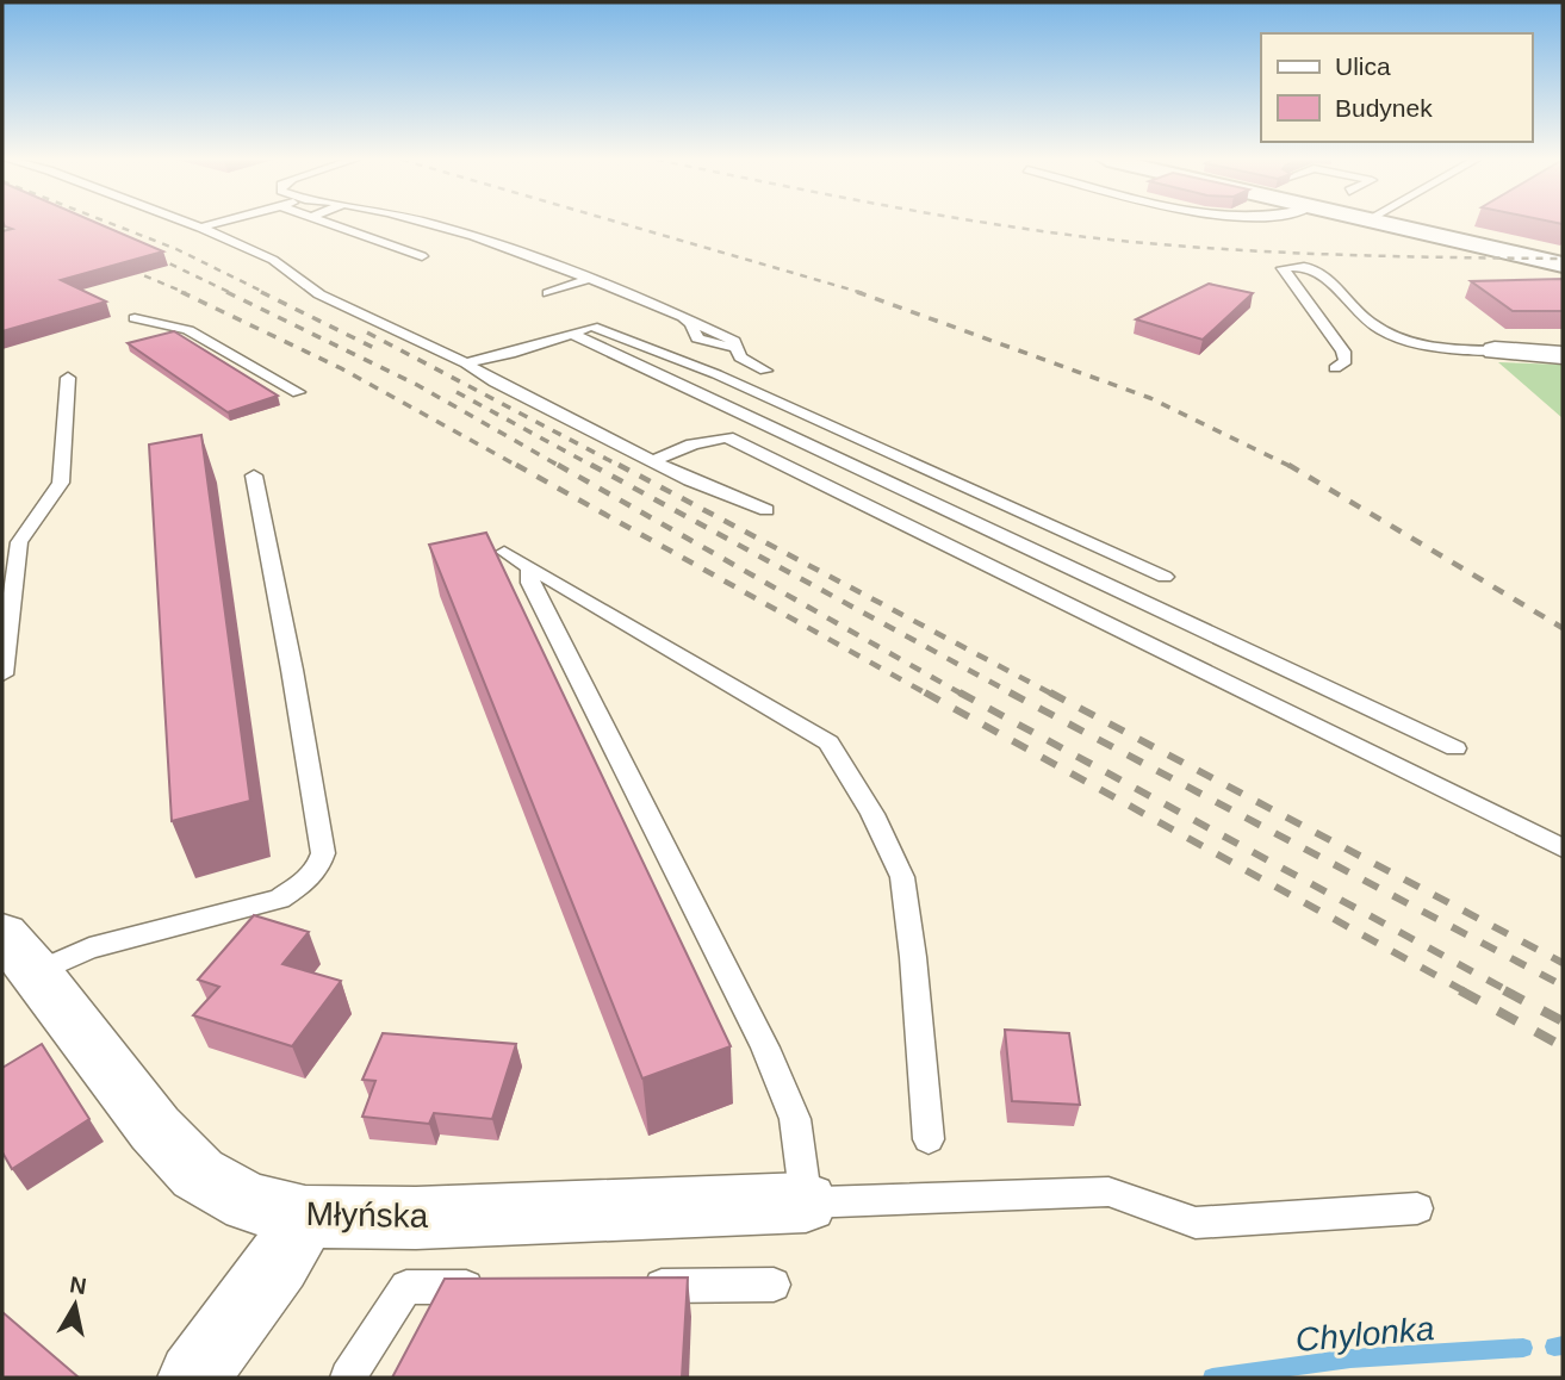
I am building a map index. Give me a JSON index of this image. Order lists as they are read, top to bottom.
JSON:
{
  "streets": {
    "street": ["Młyńska"]
  },
  "water": ["Chylonka"],
  "legend": ["Ulica", "Budynek"],
  "north": "top"
}
